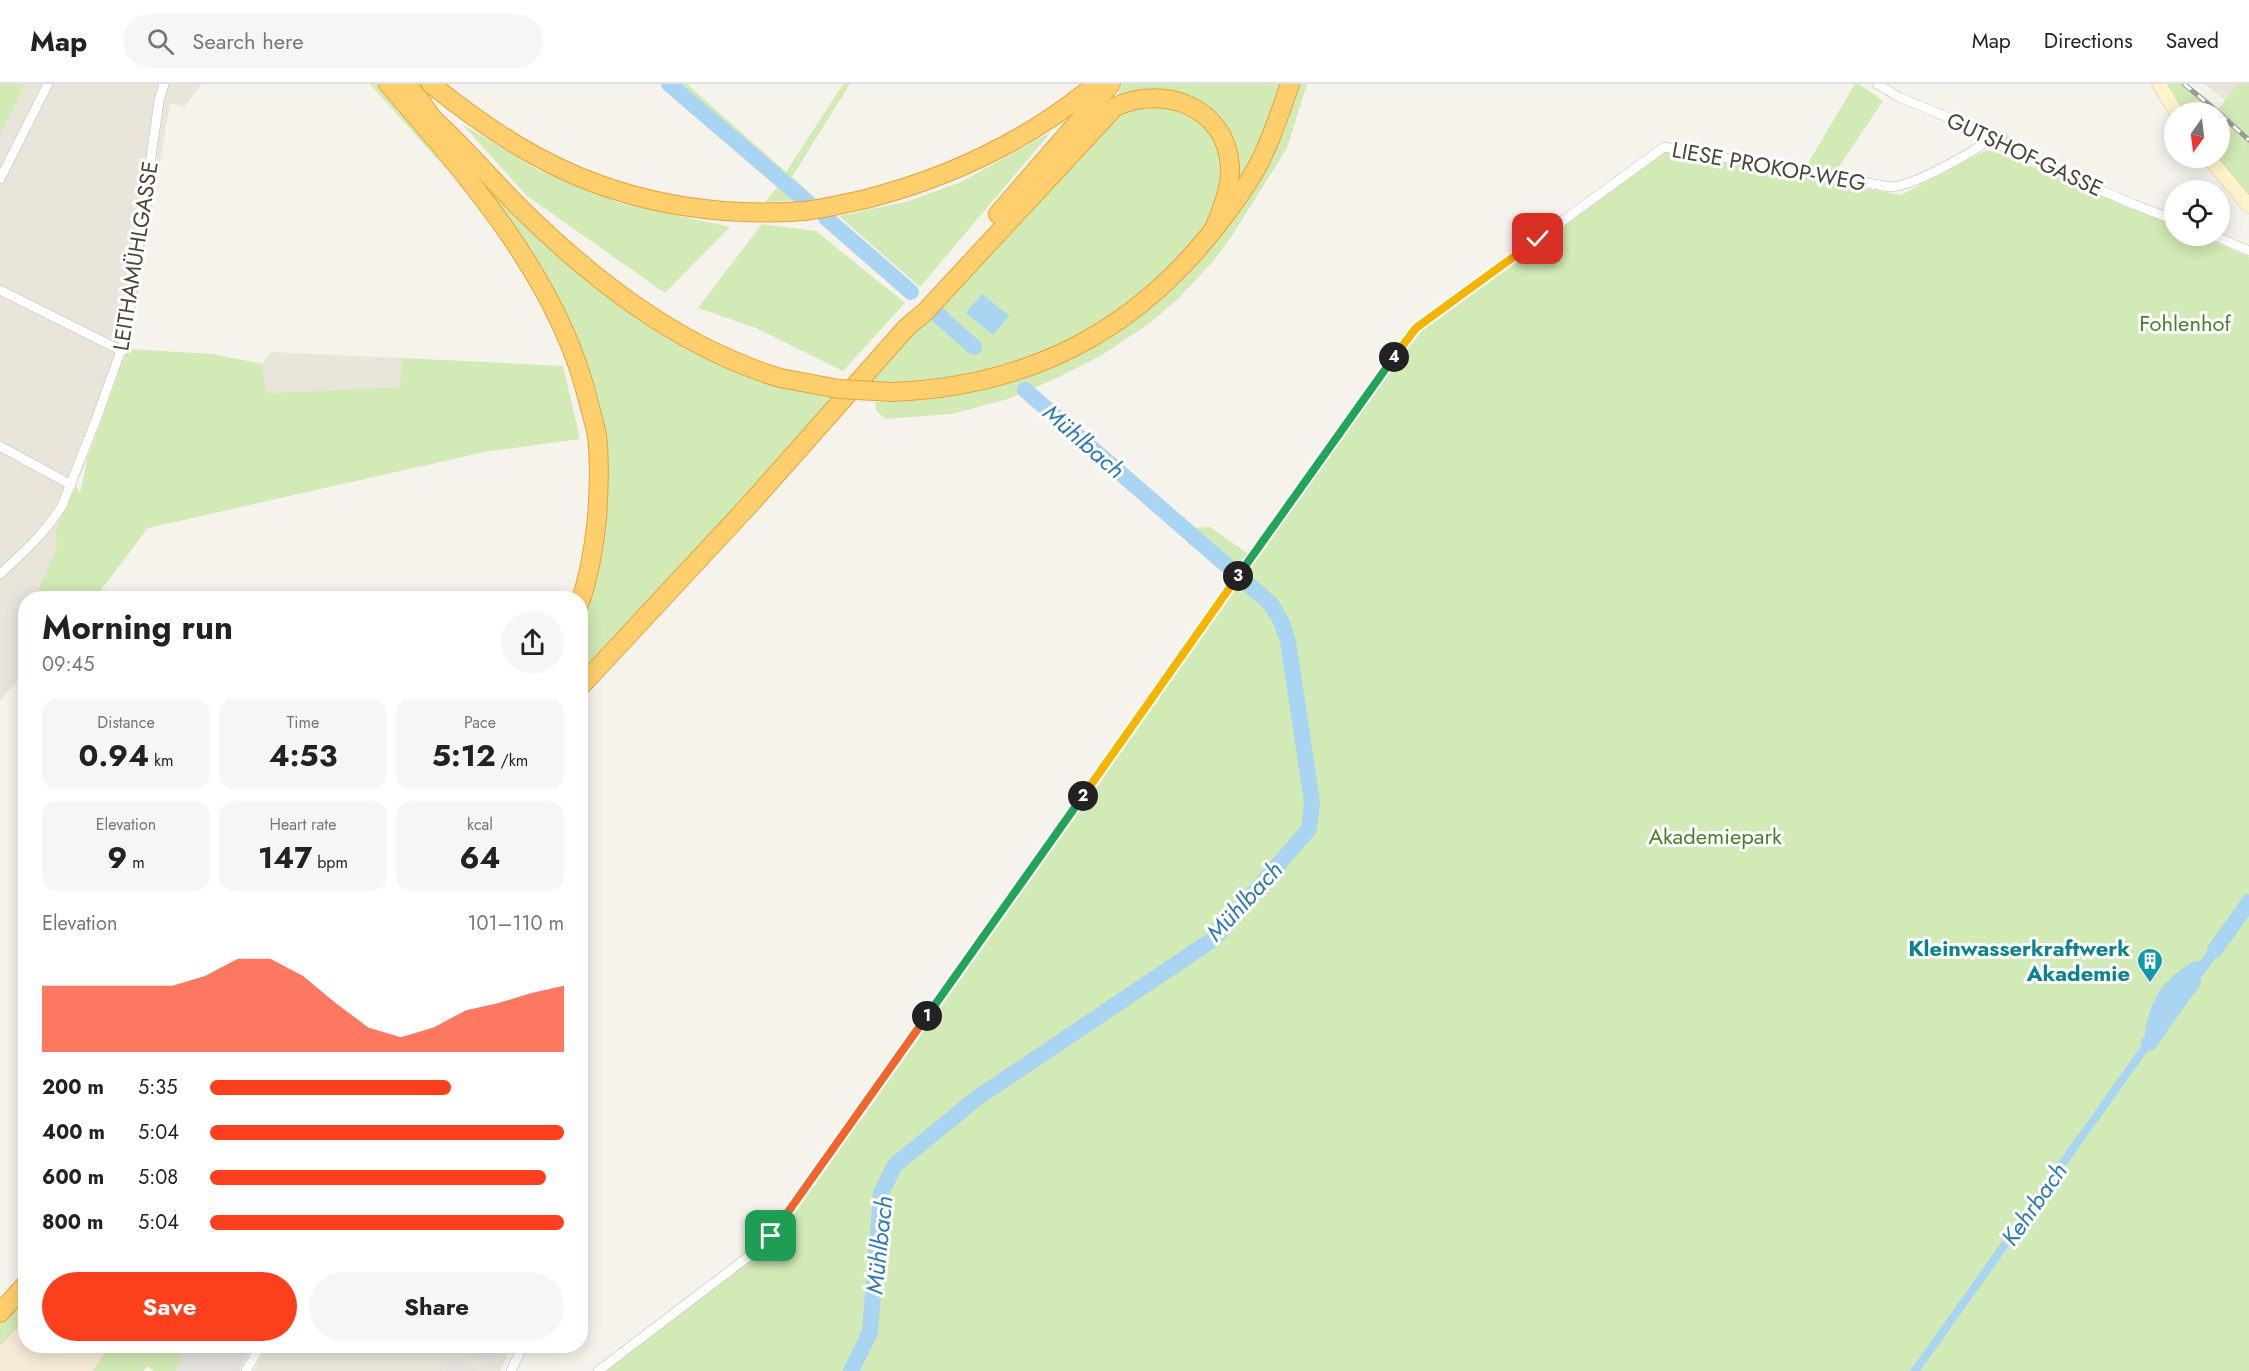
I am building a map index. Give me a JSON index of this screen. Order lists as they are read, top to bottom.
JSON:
{
  "streets": {
    "street": ["GUTSHOF-GASSE", "LIESE PROKOP-WEG", "LEITHAMÜHLGASSE"]
  },
  "crossings": [
    ["GUTSHOF-GASSE", "LIESE PROKOP-WEG"]
  ],
  "water": ["Mühlbach", "Kehrbach"],
  "parks": ["Fohlenhof", "Akademiepark"],
  "places": {
    "building": ["Kleinwasserkraftwerk Akademie"]
  },
  "north": "bottom",
  "page": {
    "header": "Map",
    "search": "Search here",
    "nav": ["Map", "Directions", "Saved"],
    "pins": [
      "4",
      "3",
      "2",
      "1"
    ],
    "heading": ["Morning run", "09:45"],
    "stats": [
      ["Distance", "0.94 km"],
      ["Time", "4:53"],
      ["Pace", "5:12 /km"],
      ["Elevation", "9 m"],
      ["Heart rate", "147 bpm"],
      ["kcal", "64"]
    ],
    "chart": ["Elevation", "101–110 m"],
    "list": [
      {
        "name": "200 m",
        "note": "5:35"
      },
      {
        "name": "400 m",
        "note": "5:04"
      },
      {
        "name": "600 m",
        "note": "5:08"
      },
      {
        "name": "800 m",
        "note": "5:04"
      }
    ],
    "buttons": ["Save", "Share"]
  }
}
